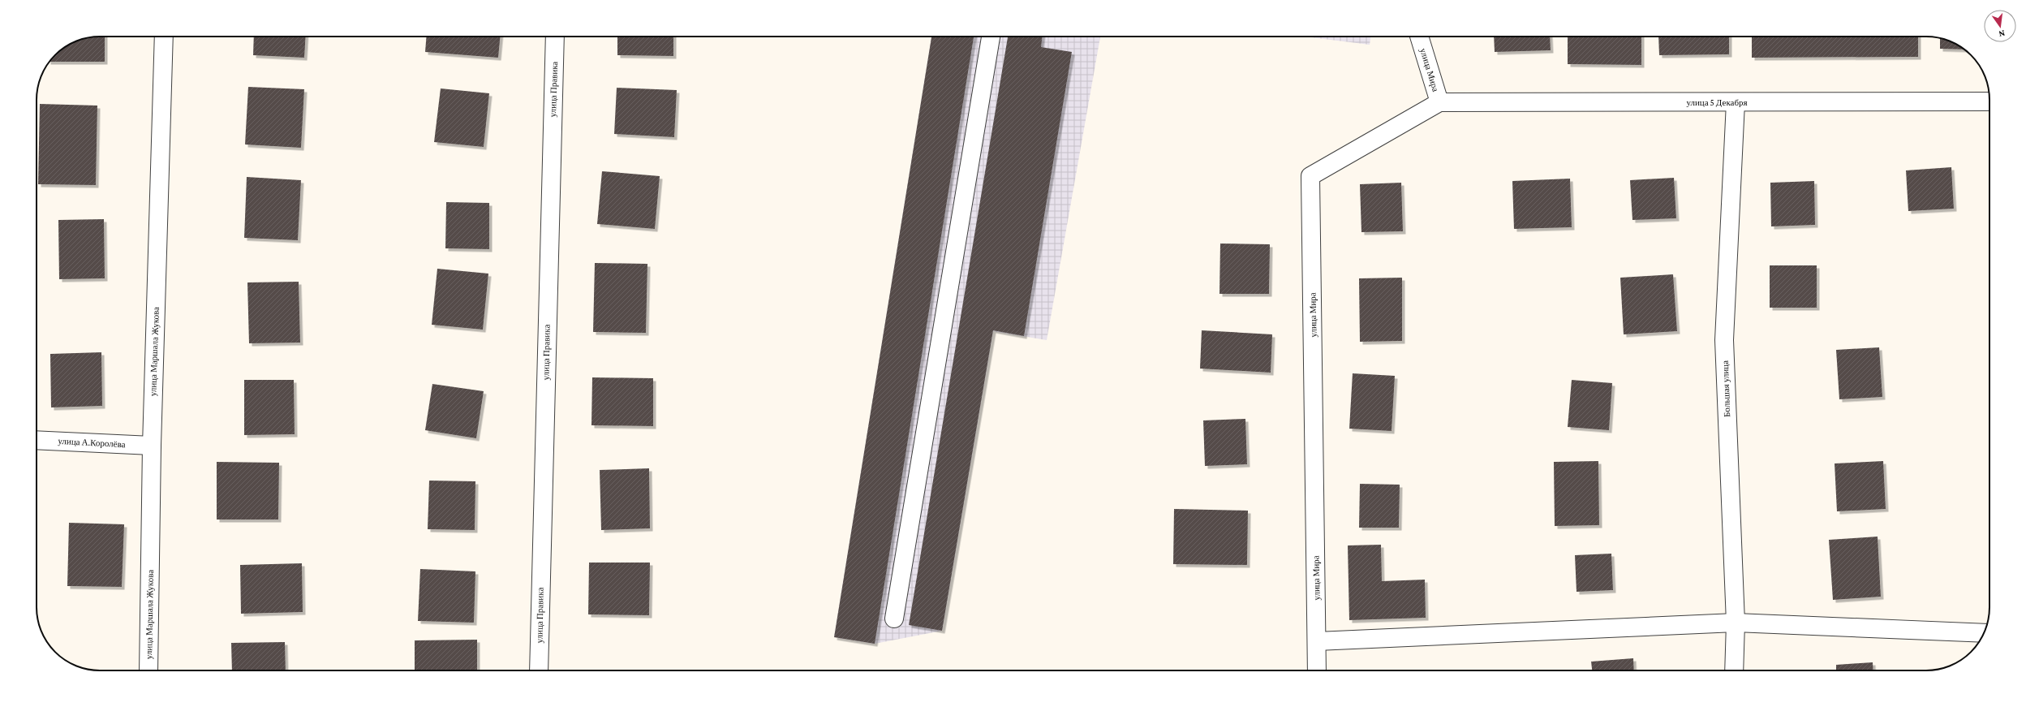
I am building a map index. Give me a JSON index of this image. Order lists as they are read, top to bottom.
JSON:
{
  "streets": {
    "street": [
      "улица Мира",
      "улица Правика",
      "улица 5 Декабря",
      "улица Маршала Жукова",
      "Большая улица",
      "улица А.Королёва"
    ]
  },
  "crossings": [
    ["улица Мира", "улица 5 Декабря"],
    ["улица 5 Декабря", "Большая улица"],
    ["улица Маршала Жукова", "улица А.Королёва"]
  ],
  "north": "bottom"
}
